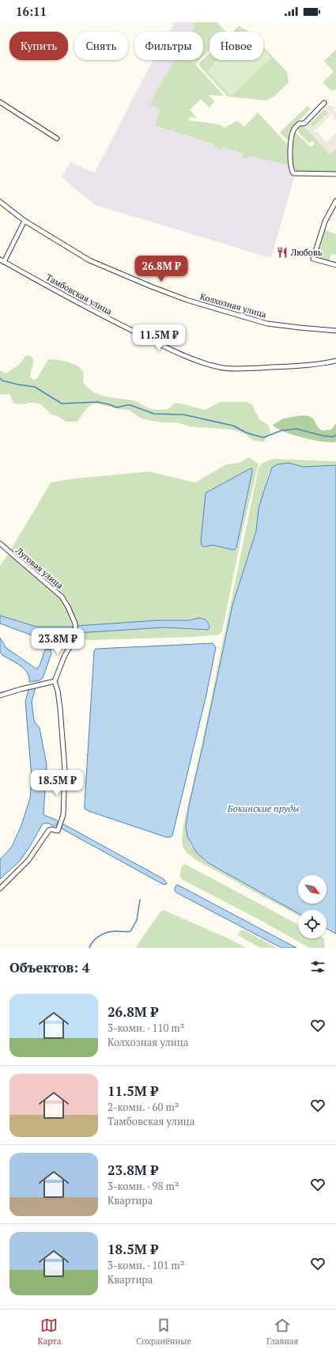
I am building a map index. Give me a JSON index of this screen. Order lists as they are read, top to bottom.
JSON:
{
  "streets": {
    "street": ["Тамбовская улица", "Колхозная улица", "Луговая улица"]
  },
  "water": ["Бокинские пруды"],
  "places": {
    "restaurant": ["Любовь"]
  },
  "north": "bottom right",
  "page": {
    "status": "16:11",
    "chip": [
      "Купить",
      "Снять",
      "Фильтры",
      "Новое"
    ],
    "price": [
      "26.8M ₽",
      "11.5M ₽",
      "23.8M ₽",
      "18.5M ₽"
    ],
    "heading": "Объектов: 4",
    "list": [
      {
        "name": "26.8M ₽",
        "note": "3-комн. · 110 m² · Колхозная улица"
      },
      {
        "name": "11.5M ₽",
        "note": "2-комн. · 60 m² · Тамбовская улица"
      },
      {
        "name": "23.8M ₽",
        "note": "3-комн. · 98 m² · Квартира"
      },
      {
        "name": "18.5M ₽",
        "note": "3-комн. · 101 m² · Квартира"
      }
    ],
    "tabs": ["Карта", "Сохранённые", "Главная"]
  }
}
